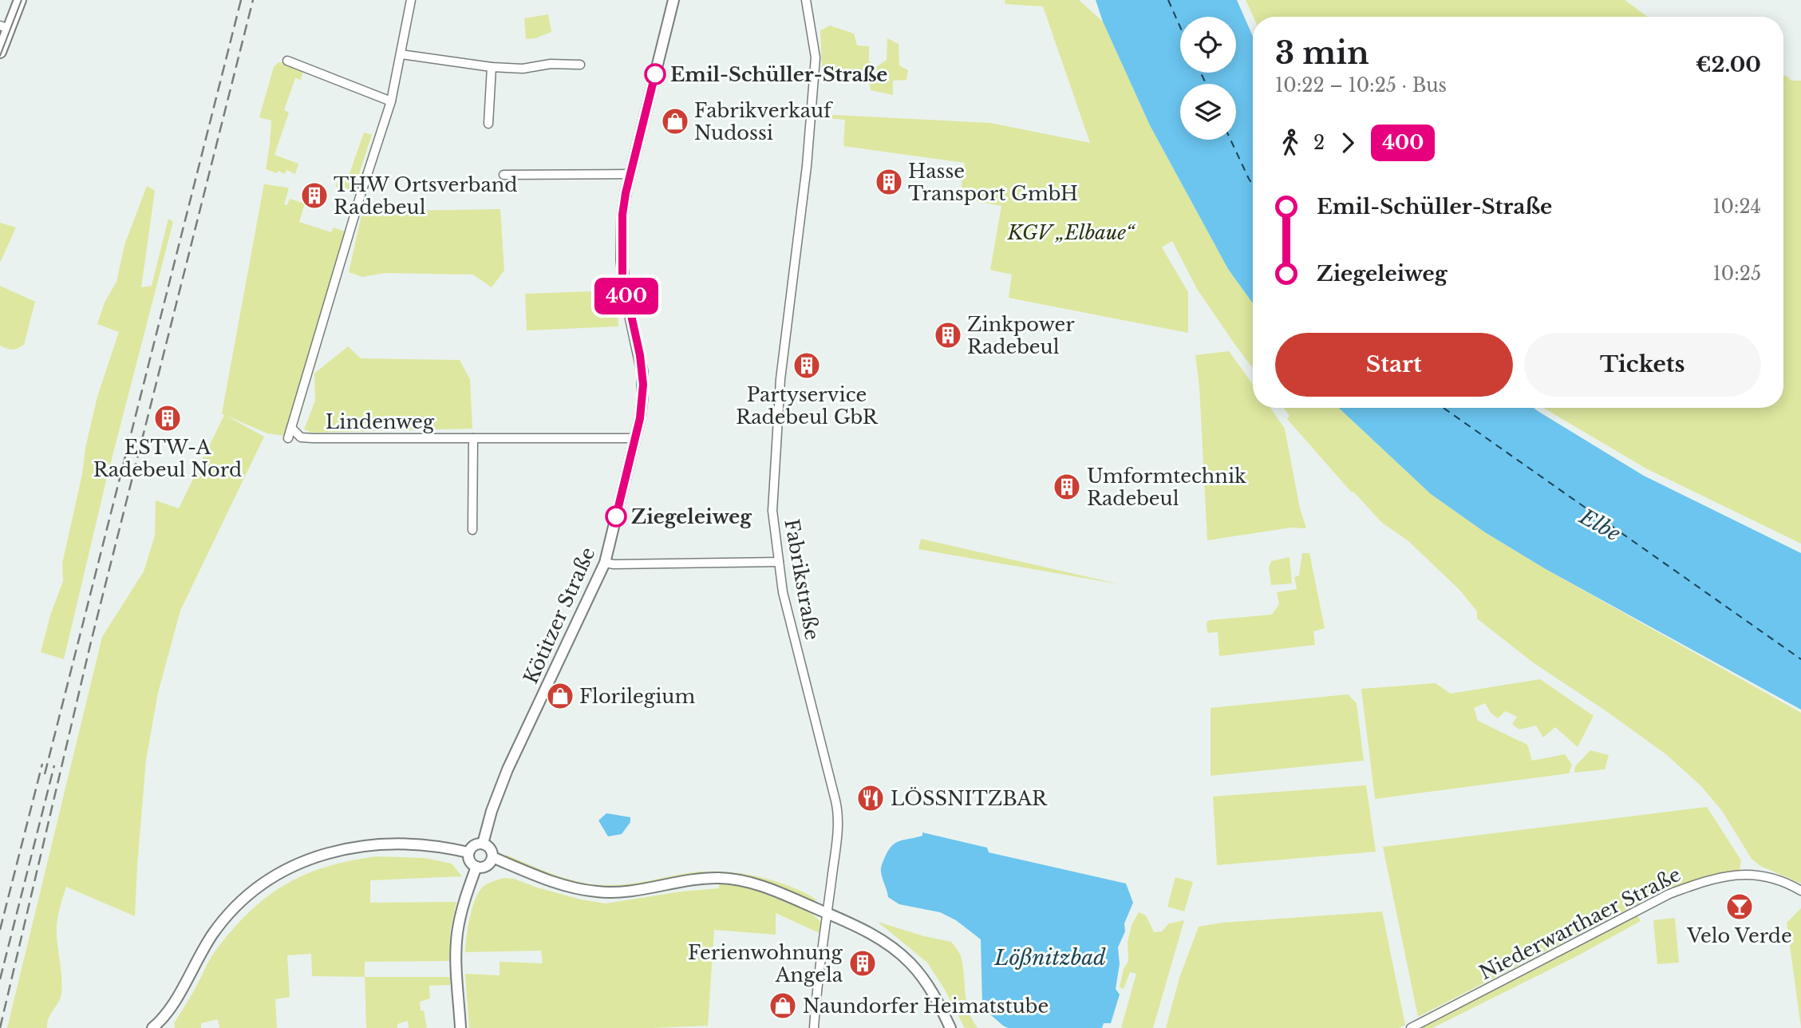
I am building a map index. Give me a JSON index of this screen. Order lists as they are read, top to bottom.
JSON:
{
  "streets": {
    "street": [
      "Lindenweg",
      "Fabrikstraße",
      "Kötitzer Straße",
      "Niederwarthaer Straße"
    ]
  },
  "crossings": [
    ["Lindenweg", "Kötitzer Straße"]
  ],
  "water": ["Elbe", "Lößnitzbad"],
  "parks": ["KGV „Elbaue“"],
  "places": {
    "other": ["Emil-Schüller-Straße", "Ziegeleiweg"],
    "shop": ["Fabrikverkauf Nudossi", "Florilegium", "Naundorfer Heimatstube"],
    "building": [
      "Hasse Transport GmbH",
      "THW Ortsverband Radebeul",
      "Zinkpower Radebeul",
      "Partyservice Radebeul GbR",
      "ESTW-A Radebeul Nord",
      "Umformtechnik Radebeul",
      "Ferienwohnung Angela"
    ],
    "restaurant": ["LÖSSNITZBAR"],
    "bar": ["Velo Verde"]
  },
  "lines": ["bus line 400"],
  "page": {
    "on_map": "400",
    "heading": ["3 min", "10:22 – 10:25 · Bus", "€2.00"],
    "legs": ["2", "400"],
    "list": [
      {
        "name": "Emil-Schüller-Straße",
        "value": "10:24"
      },
      {
        "name": "Ziegeleiweg",
        "value": "10:25"
      }
    ],
    "buttons": ["Start", "Tickets"]
  }
}
